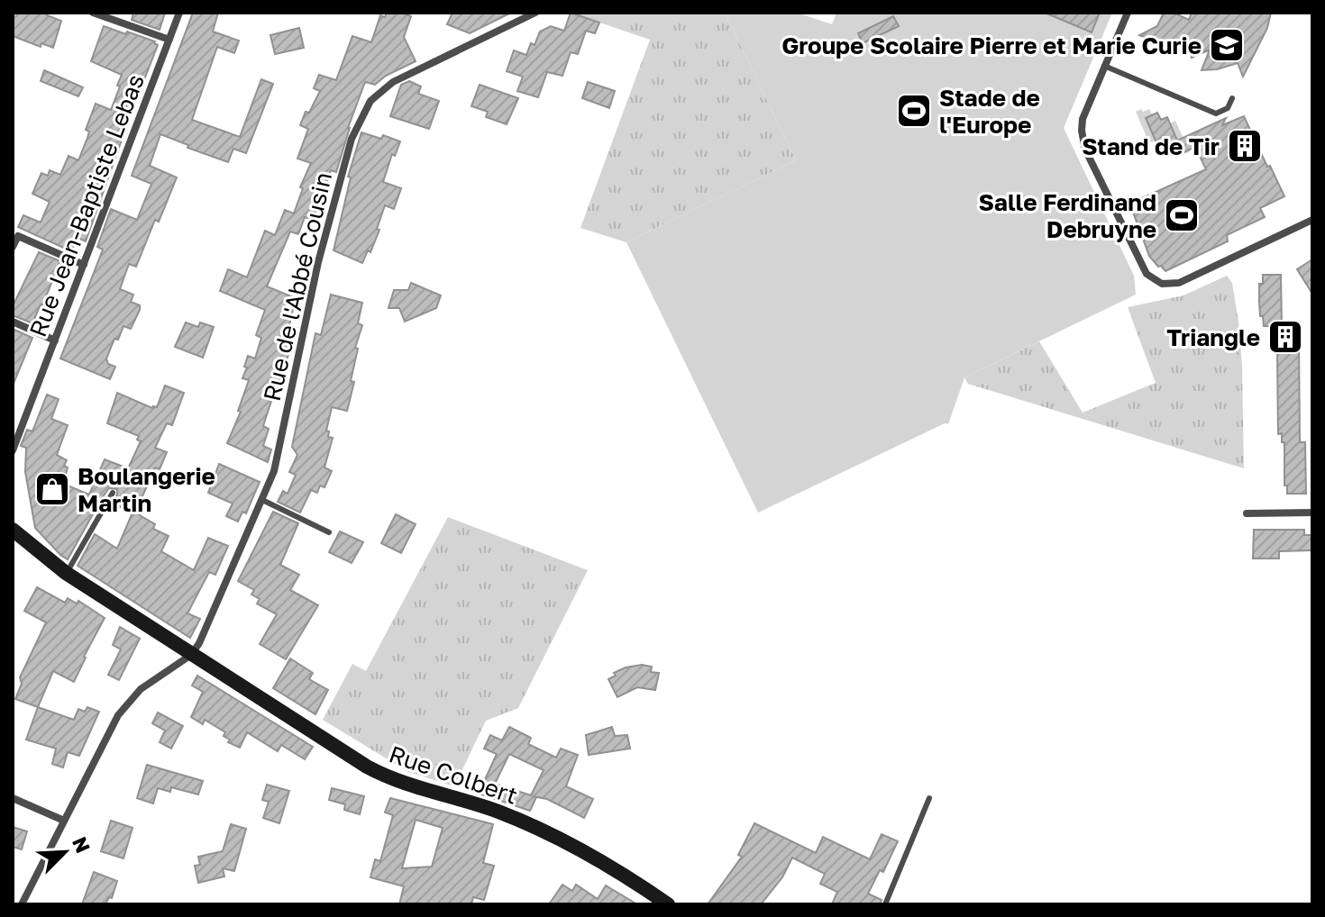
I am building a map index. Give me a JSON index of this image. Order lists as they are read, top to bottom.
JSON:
{
  "streets": {
    "main road": ["Rue Colbert"],
    "street": ["Rue Jean-Baptiste Lebas", "Rue de l'Abbé Cousin"]
  },
  "crossings": [
    ["Rue de l'Abbé Cousin", "Rue Colbert"]
  ],
  "places": {
    "school or university": ["Groupe Scolaire Pierre et Marie Curie"],
    "sports": ["Stade de l'Europe", "Salle Ferdinand Debruyne"],
    "building": ["Stand de Tir", "Triangle"],
    "shop": ["Boulangerie Martin"]
  },
  "north": "top right"
}
